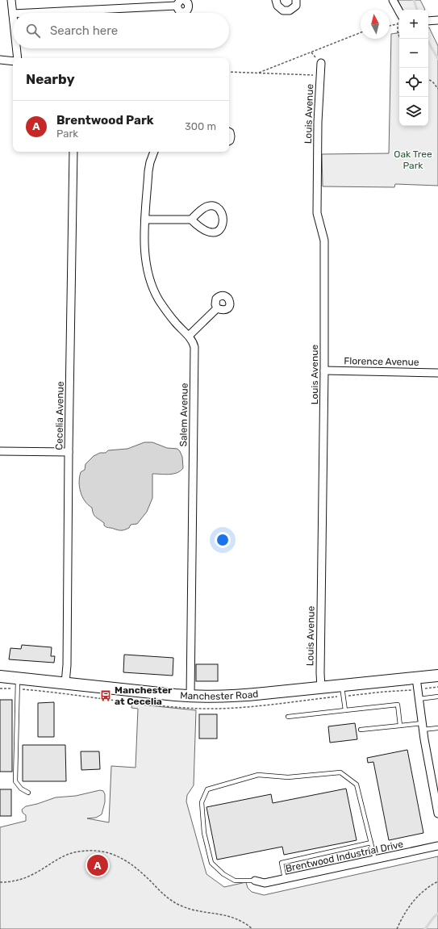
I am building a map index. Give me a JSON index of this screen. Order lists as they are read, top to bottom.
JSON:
{
  "streets": {
    "main road": ["Manchester Road"],
    "street": [
      "Louis Avenue",
      "Florence Avenue",
      "Salem Avenue",
      "Cecelia Avenue",
      "Brentwood Industrial Drive"
    ]
  },
  "crossings": [
    ["Louis Avenue", "Florence Avenue"],
    ["Louis Avenue", "Manchester Road"],
    ["Salem Avenue", "Manchester Road"],
    ["Cecelia Avenue", "Manchester Road"]
  ],
  "parks": ["Oak Tree Park"],
  "places": {
    "bus stop": ["Manchester at Cecelia"]
  },
  "north": "top",
  "page": {
    "map_buttons": ["+", "−"],
    "search": "Search here",
    "heading": "Nearby",
    "list": [
      {
        "mark": "A",
        "name": "Brentwood Park",
        "note": "Park",
        "value": "300 m"
      }
    ],
    "pins": "A"
  }
}
